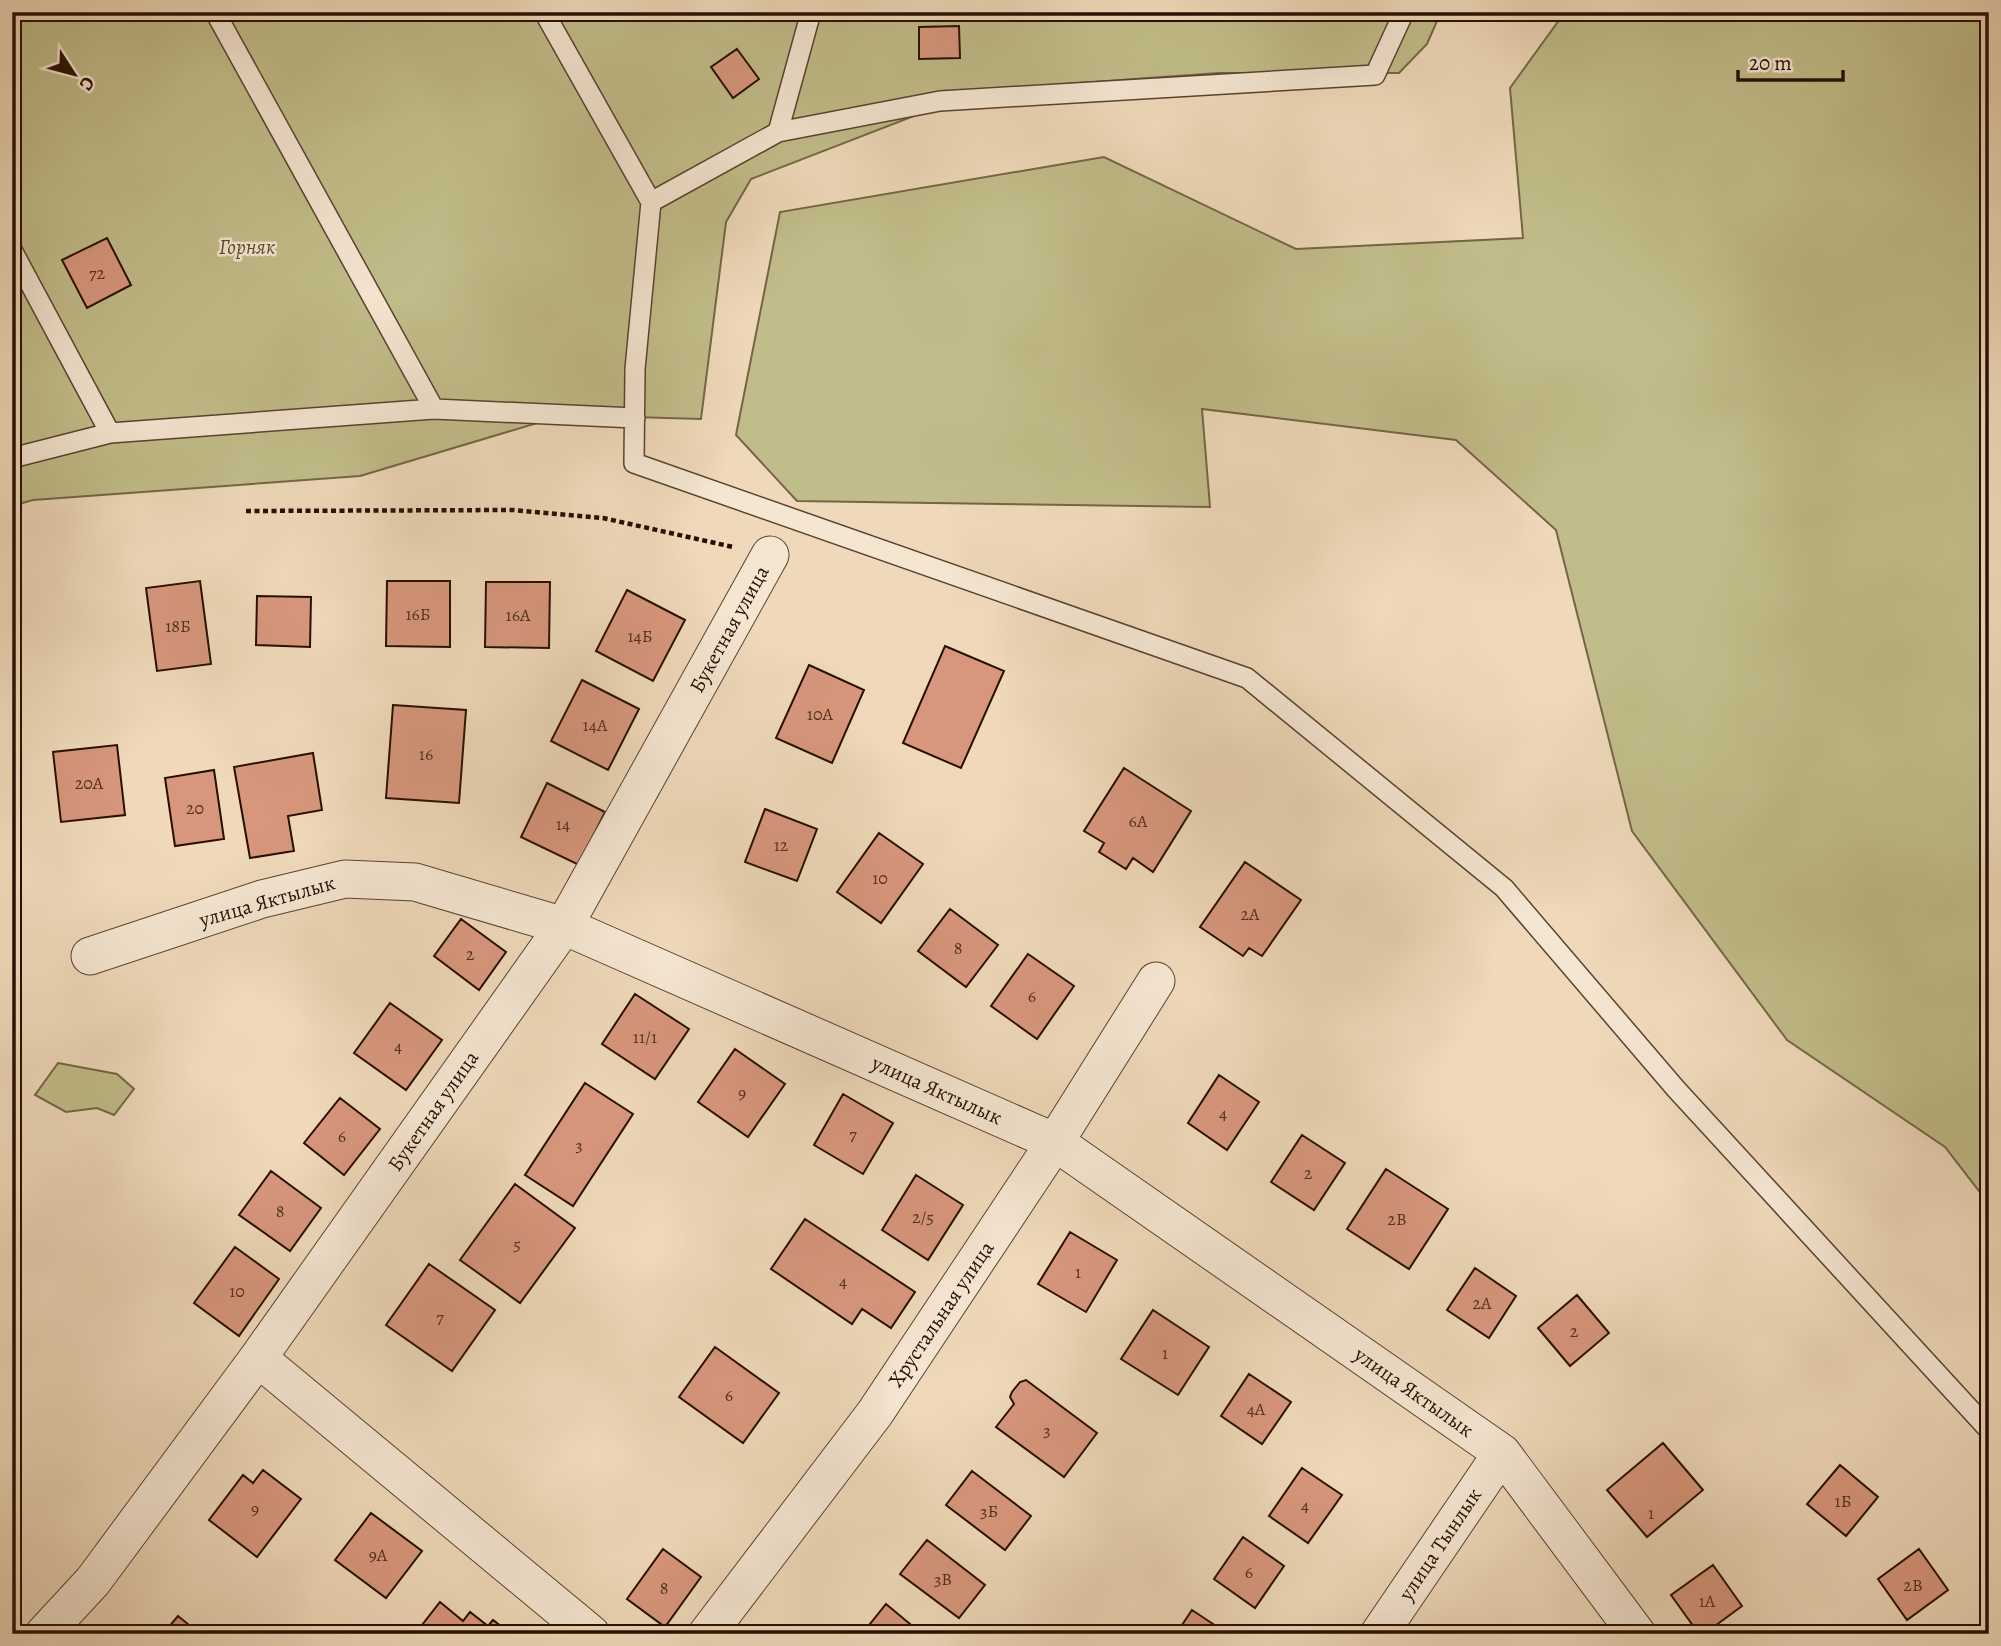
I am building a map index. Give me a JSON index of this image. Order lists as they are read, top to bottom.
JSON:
{
  "streets": {
    "street": [
      "Букетная улица",
      "улица Яктылык",
      "Хрустальная улица",
      "улица Тынлык"
    ]
  },
  "crossings": [
    ["Букетная улица", "улица Яктылык"],
    ["улица Яктылык", "Хрустальная улица"],
    ["улица Яктылык", "улица Тынлык"]
  ],
  "parks": ["Горняк"],
  "house_numbers": [
    "72",
    "16Б",
    "16А",
    "18Б",
    "14Б",
    "10А",
    "14А",
    "16",
    "20А",
    "20",
    "6А",
    "14",
    "12",
    "10",
    "2А",
    "8",
    "2",
    "6",
    "11/1",
    "4",
    "9",
    "4",
    "7",
    "6",
    "3",
    "2",
    "8",
    "2/5",
    "2В",
    "5",
    "1",
    "4",
    "10",
    "2А",
    "7",
    "2",
    "1",
    "6",
    "4А",
    "3",
    "1Б",
    "4",
    "9",
    "3Б",
    "1",
    "9А",
    "6",
    "3В",
    "2В",
    "8",
    "1А"
  ],
  "scale_bar": "20 m",
  "north": "bottom right"
}
